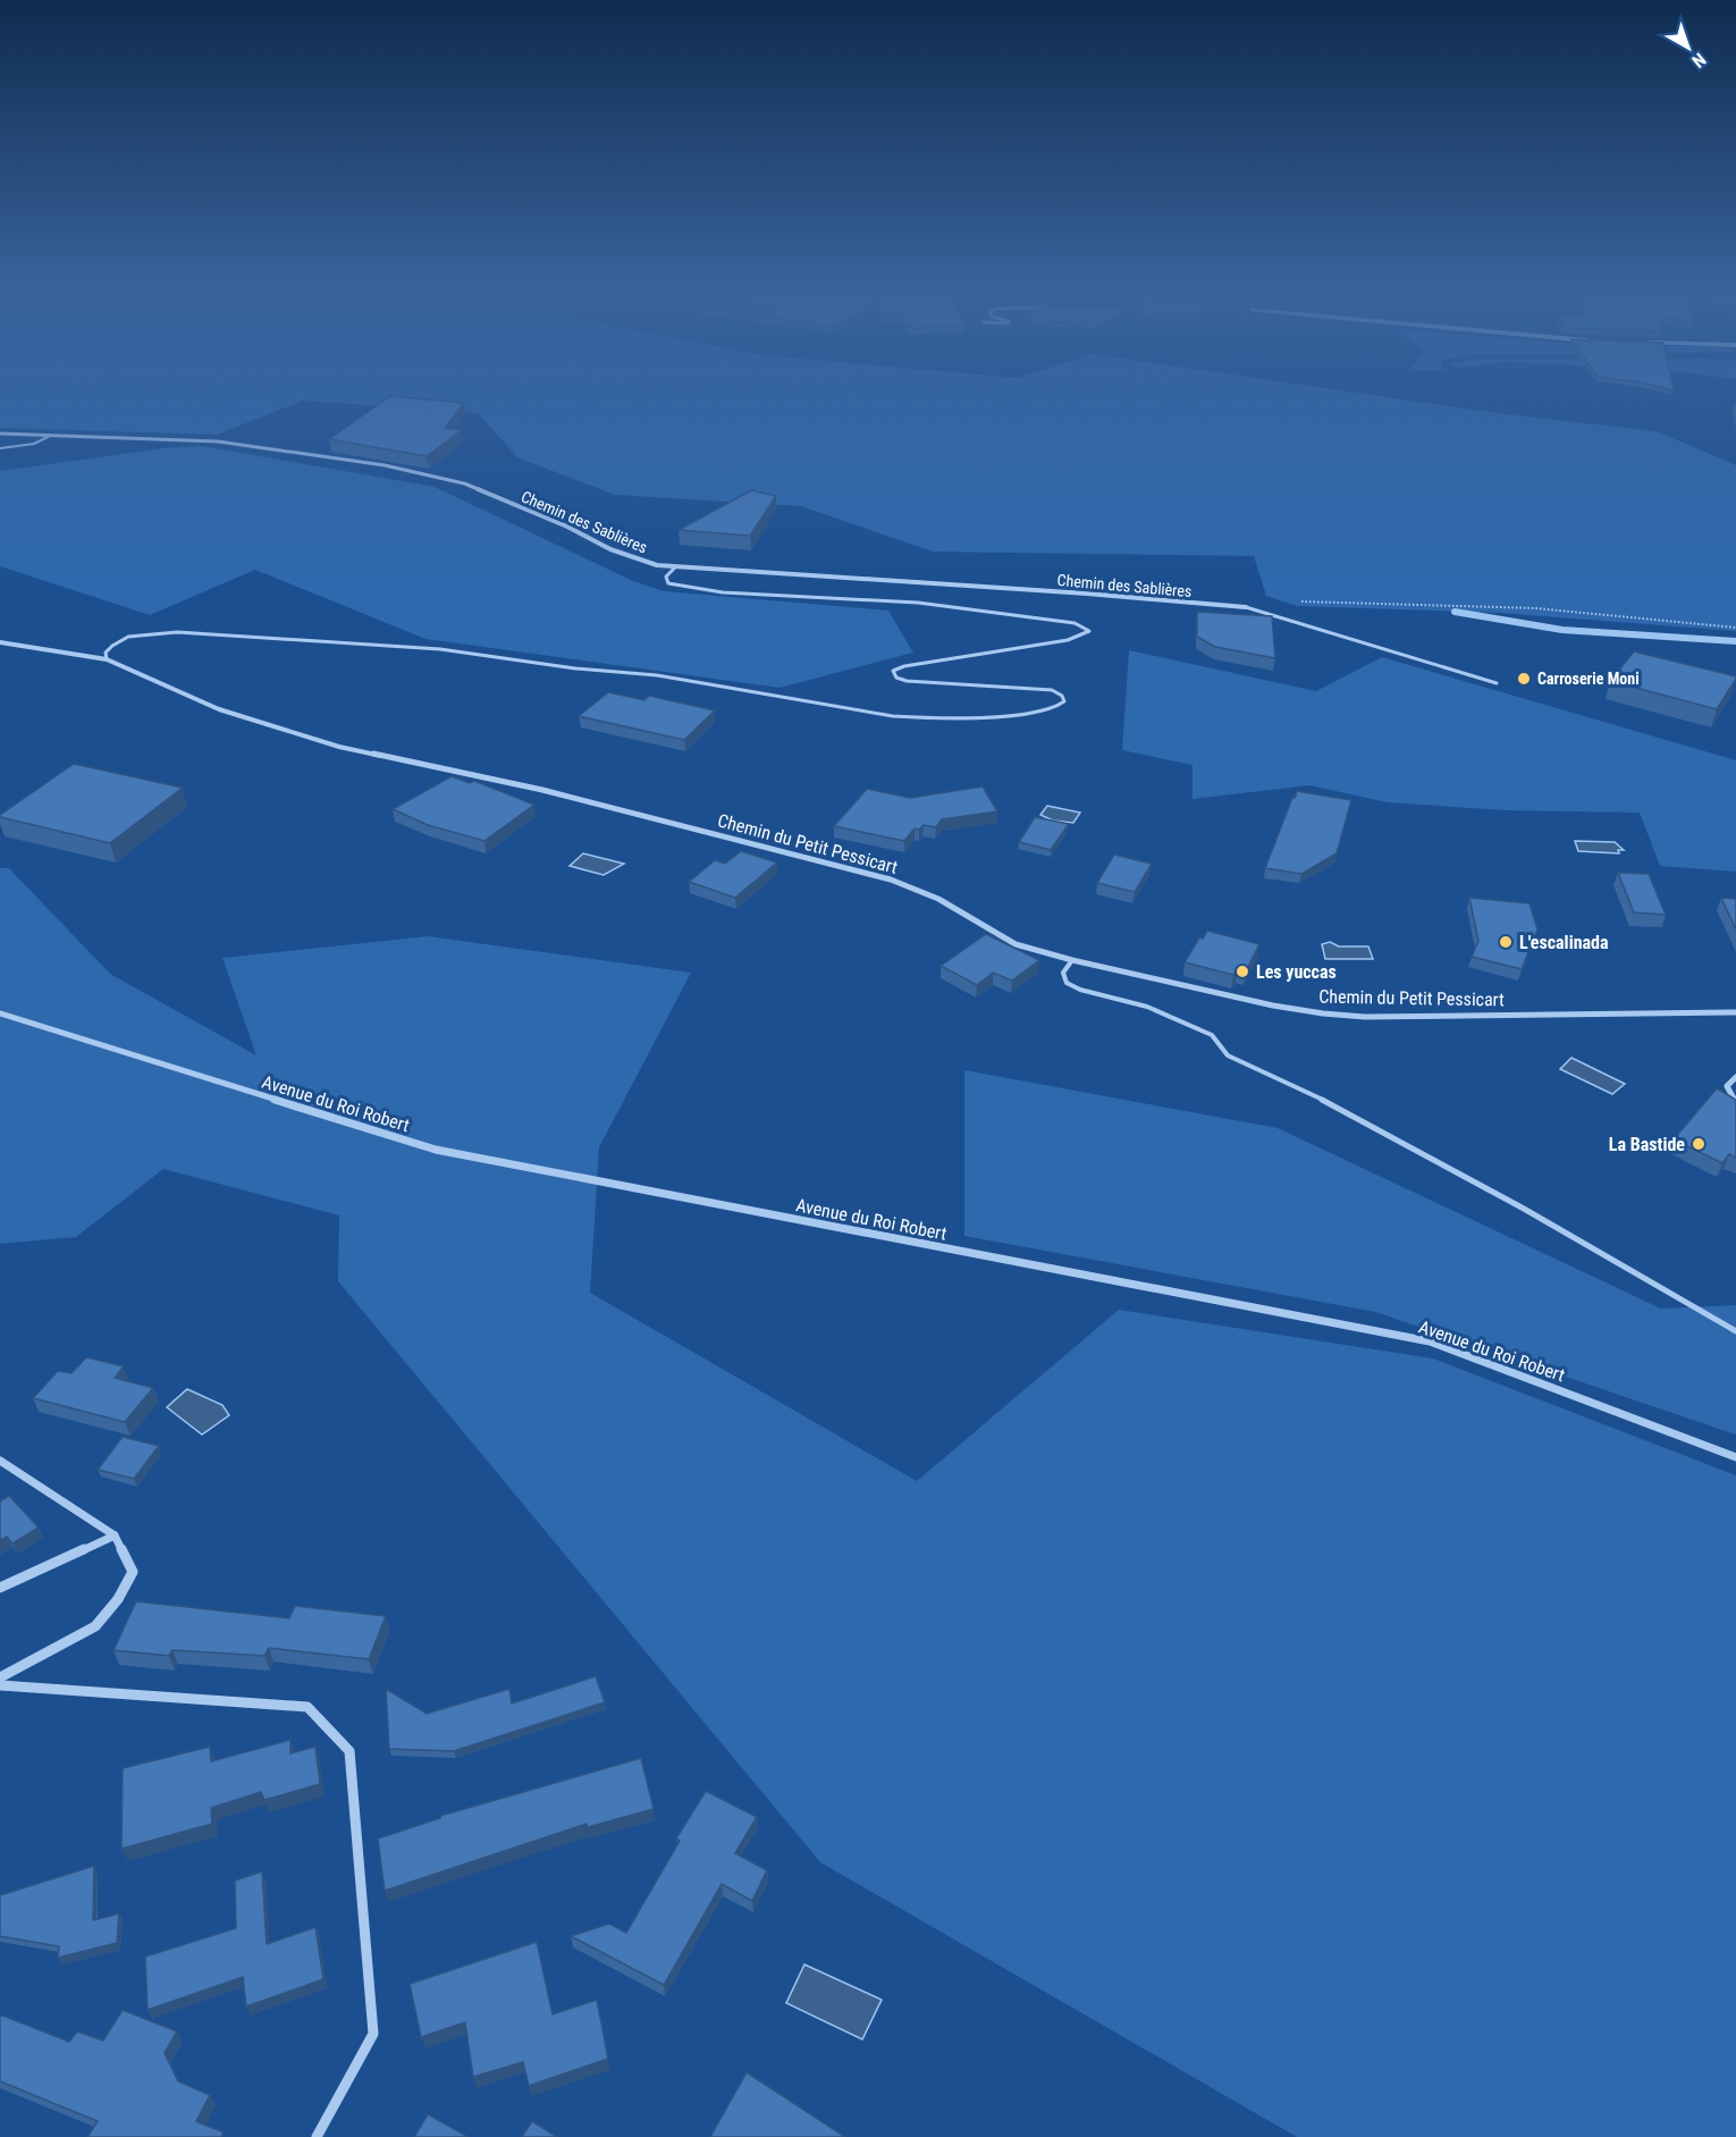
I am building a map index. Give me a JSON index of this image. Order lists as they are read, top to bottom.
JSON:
{
  "streets": {
    "street": ["Chemin des Sablières", "Chemin du Petit Pessicart", "Avenue du Roi Robert"]
  },
  "places": [
    "Carroserie Moni",
    "L'escalinada",
    "Les yuccas",
    "La Bastide"
  ],
  "north": "bottom right"
}
